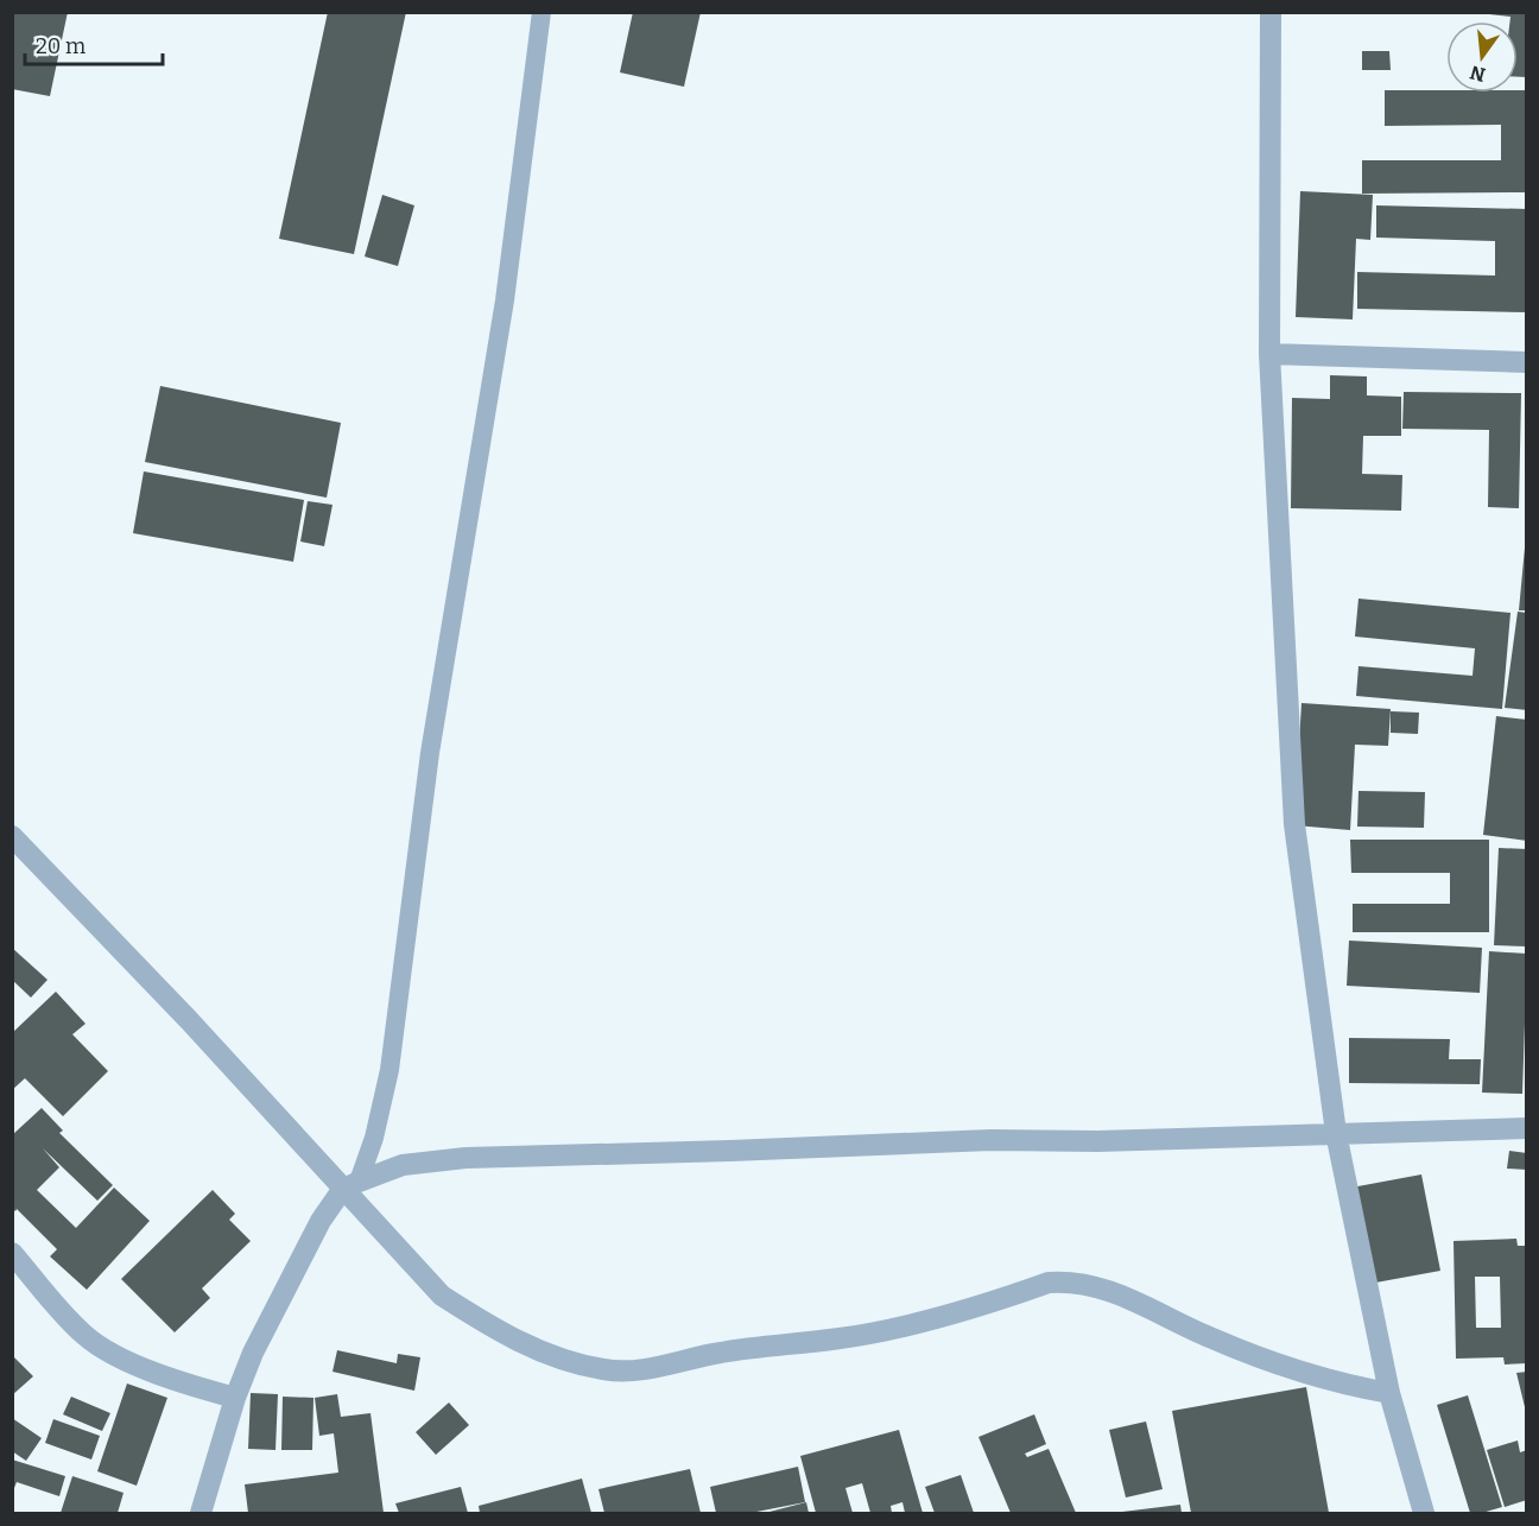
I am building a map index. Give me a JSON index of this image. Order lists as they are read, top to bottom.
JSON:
{
  "scale_bar": "20 m",
  "north": "bottom"
}
